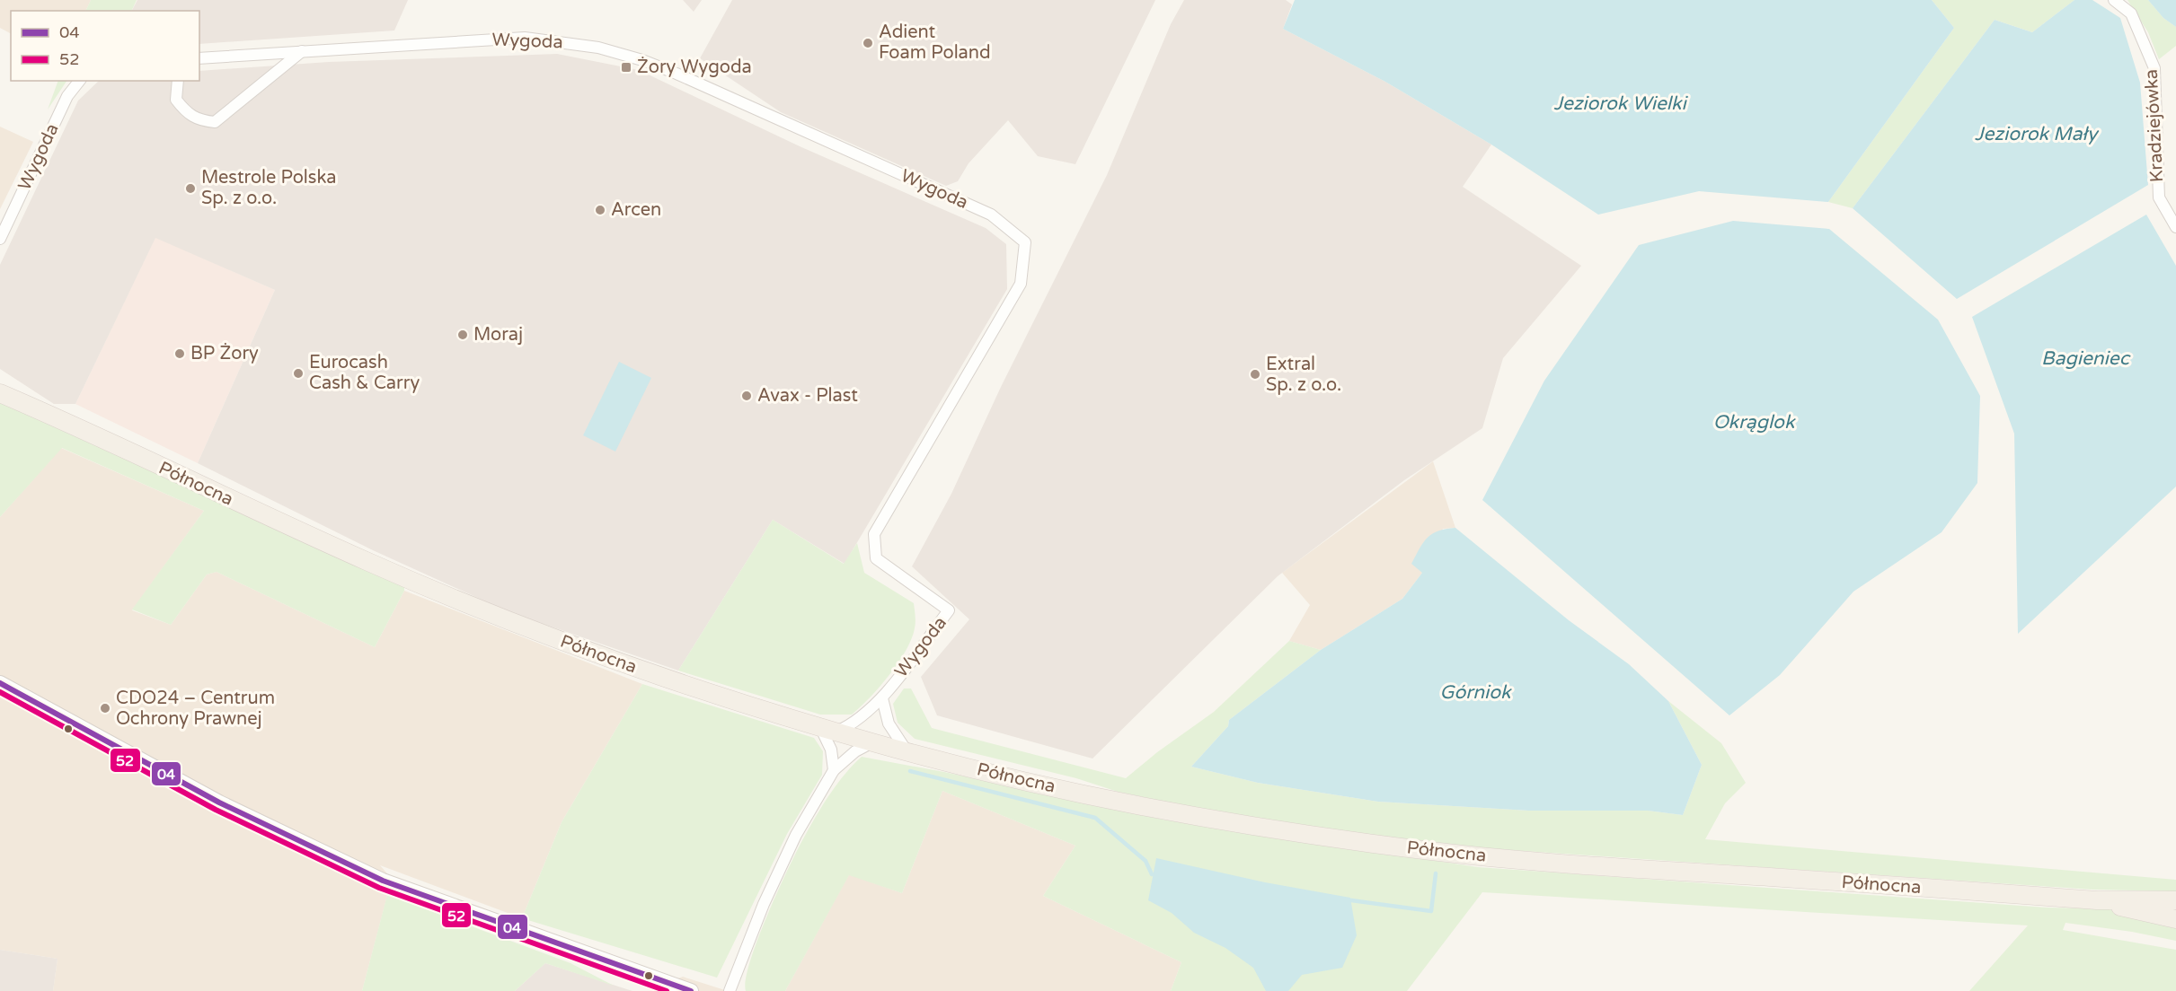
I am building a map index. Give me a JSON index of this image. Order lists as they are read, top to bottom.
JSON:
{
  "streets": {
    "main road": ["Północna"],
    "street": ["Wygoda", "Kradziejówka"]
  },
  "crossings": [
    ["Wygoda", "Północna"]
  ],
  "water": [
    "Jeziorok Wielki",
    "Jeziorok Mały",
    "Bagieniec",
    "Okrąglok",
    "Górniok"
  ],
  "places": {
    "other": [
      "Adient Foam Poland",
      "Mestrole Polska Sp. z o.o.",
      "Arcen",
      "Moraj",
      "BP Żory",
      "Eurocash Cash & Carry",
      "Extral Sp. z o.o.",
      "Avax - Plast",
      "CDO24 – Centrum Ochrony Prawnej"
    ],
    "transit": ["Żory Wygoda"]
  },
  "lines": ["transit line 04", "transit line 52"],
  "legend": ["04", "52"]
}
